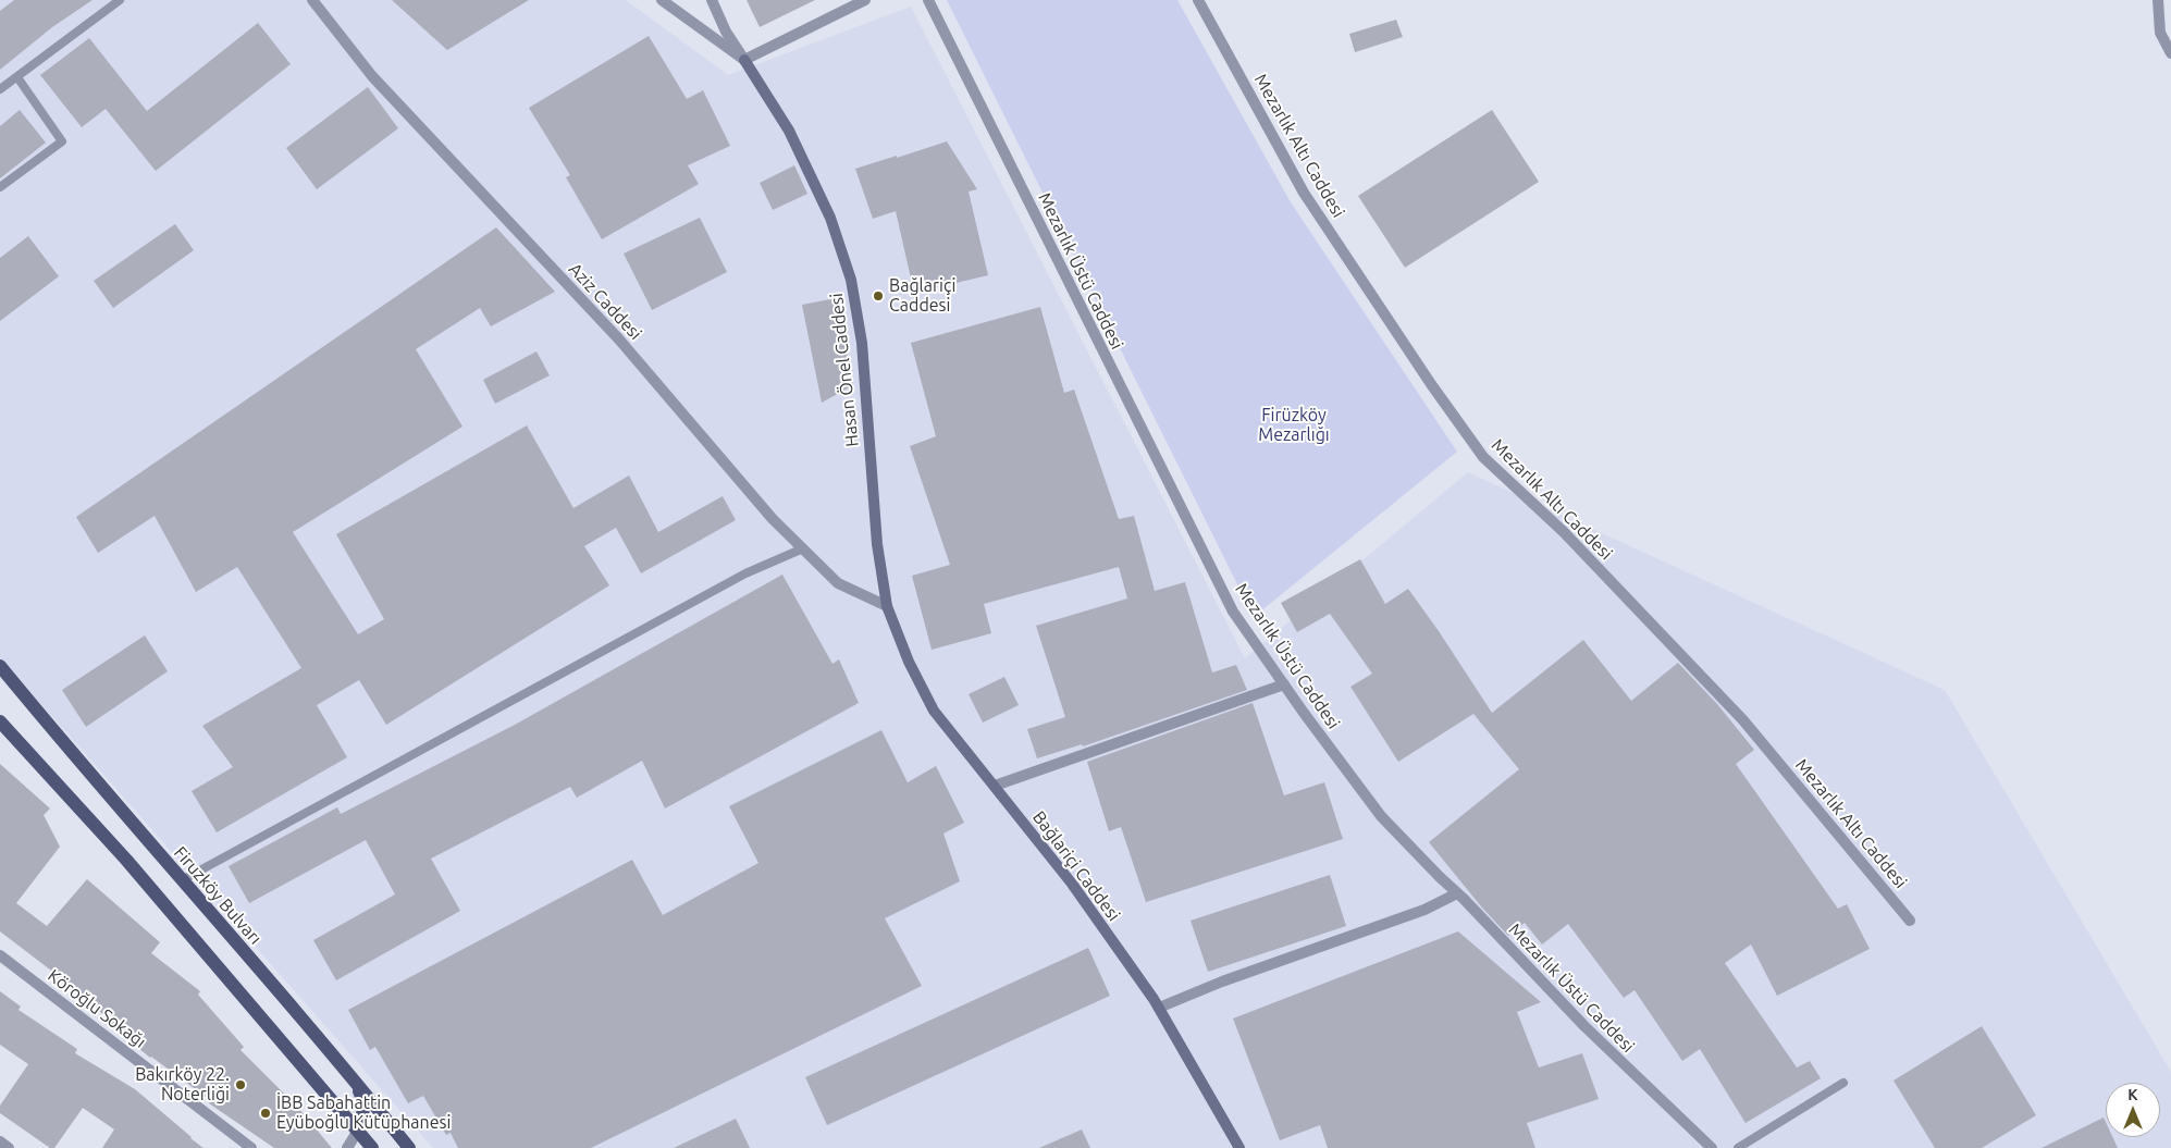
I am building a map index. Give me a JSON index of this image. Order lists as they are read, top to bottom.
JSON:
{
  "streets": {
    "main road": ["Hasan Önel Caddesi", "Bağlariçi Caddesi", "Firuzköy Bulvarı"],
    "street": [
      "Mezarlık Altı Caddesi",
      "Mezarlık Üstü Caddesi",
      "Aziz Caddesi",
      "Köroğlu Sokağı"
    ]
  },
  "crossings": [
    ["Aziz Caddesi", "Hasan Önel Caddesi"],
    ["Aziz Caddesi", "Bağlariçi Caddesi"],
    ["Hasan Önel Caddesi", "Bağlariçi Caddesi"]
  ],
  "parks": ["Firüzköy Mezarlığı"],
  "places": ["Bağlariçi Caddesi", "Bakırköy 22. Noterliği", "İBB Sabahattin Eyüboğlu Kütüphanesi"],
  "north": "top"
}
